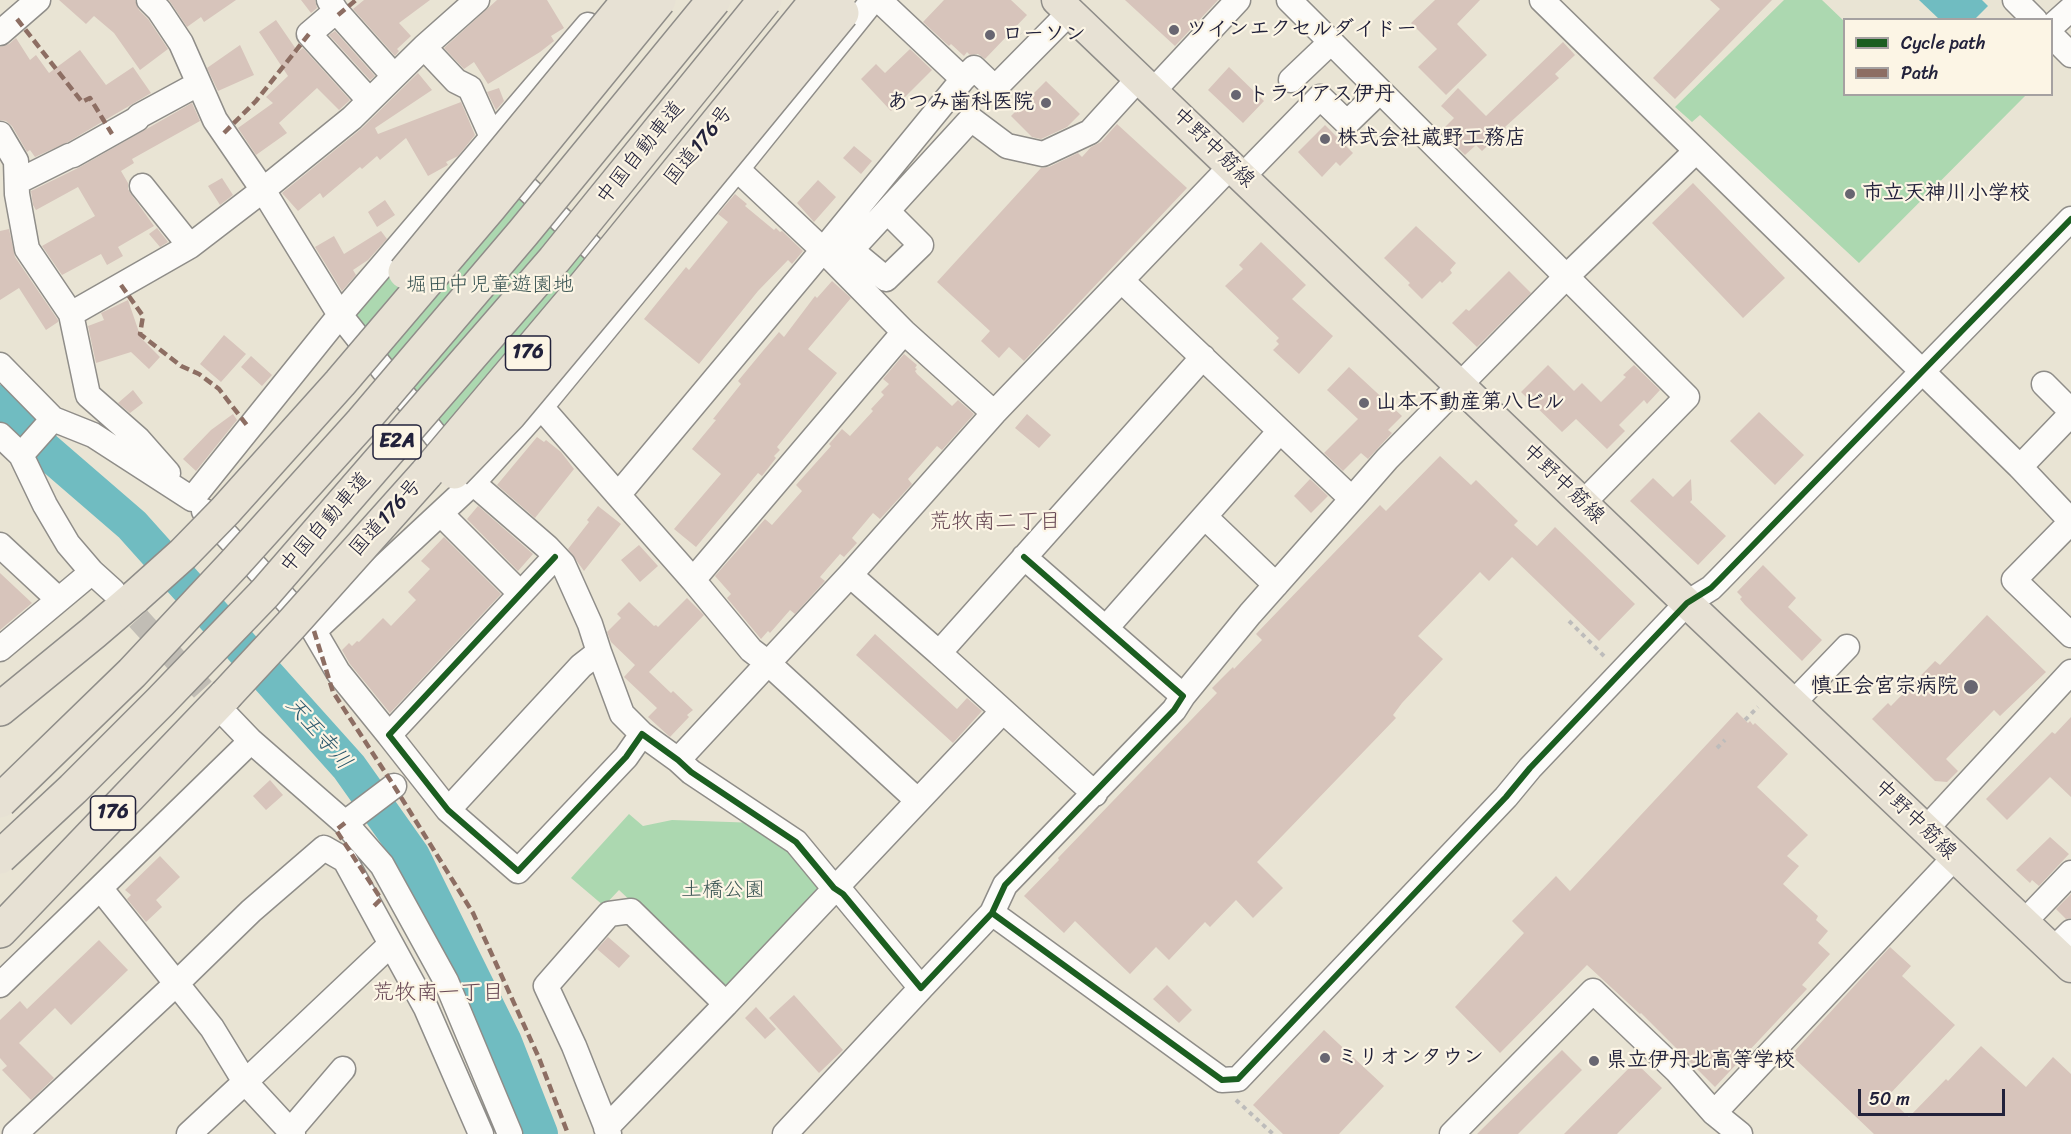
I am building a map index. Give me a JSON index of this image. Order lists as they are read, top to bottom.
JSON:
{
  "streets": {
    "highway": [
      "国道176号",
      "中国自動車道",
      "176",
      "E2A"
    ],
    "main road": ["中野中筋線"]
  },
  "districts": ["荒牧南二丁目", "荒牧南一丁目"],
  "water": ["天王寺川"],
  "parks": ["堀田中児童遊園地", "土橋公園"],
  "places": [
    "ツインエクセルダイドー",
    "ローソン",
    "トライアス伊丹",
    "あつみ歯科医院",
    "株式会社蔵野工務店",
    "市立天神川小学校",
    "山本不動産第八ビル",
    "慎正会宮宗病院",
    "ミリオンタウン",
    "県立伊丹北高等学校"
  ],
  "legend": ["Cycle path", "Path"],
  "scale_bar": "50 m"
}
